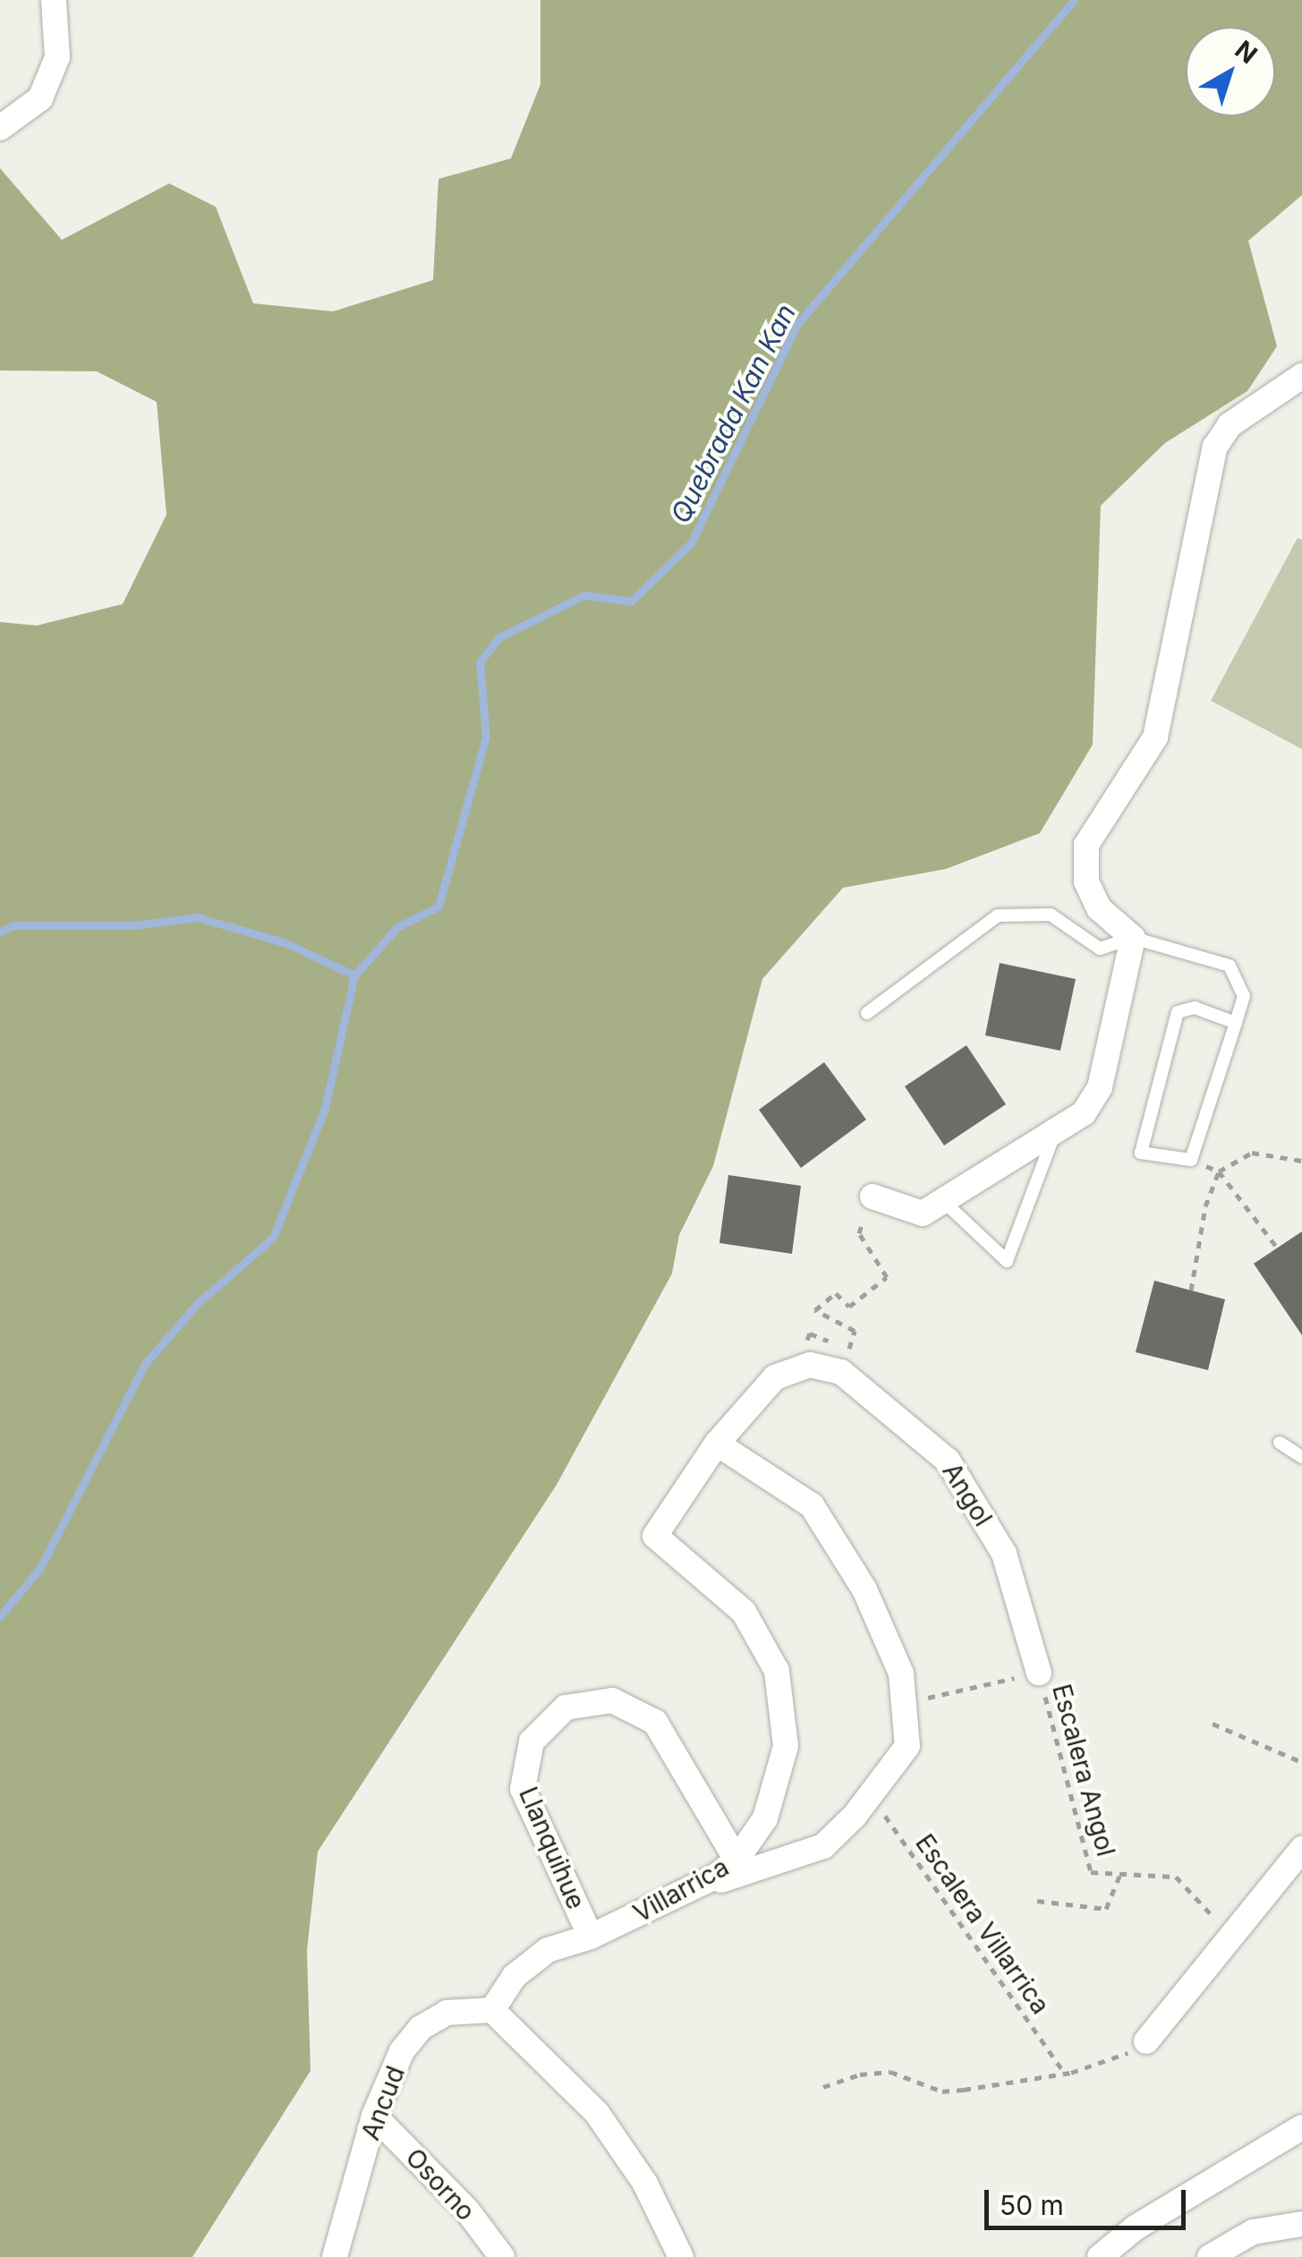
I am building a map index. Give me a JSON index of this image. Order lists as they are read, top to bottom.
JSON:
{
  "streets": {
    "street": [
      "Angol",
      "Llanquihue",
      "Villarrica",
      "Ancud",
      "Osorno"
    ],
    "path": ["Escalera Angol", "Escalera Villarrica"]
  },
  "crossings": [
    ["Angol", "Escalera Angol"],
    ["Angol", "Villarrica"],
    ["Llanquihue", "Villarrica"],
    ["Villarrica", "Ancud"],
    ["Ancud", "Osorno"]
  ],
  "water": ["Quebrada Kan Kan"],
  "scale_bar": "50 m",
  "north": "top right"
}
